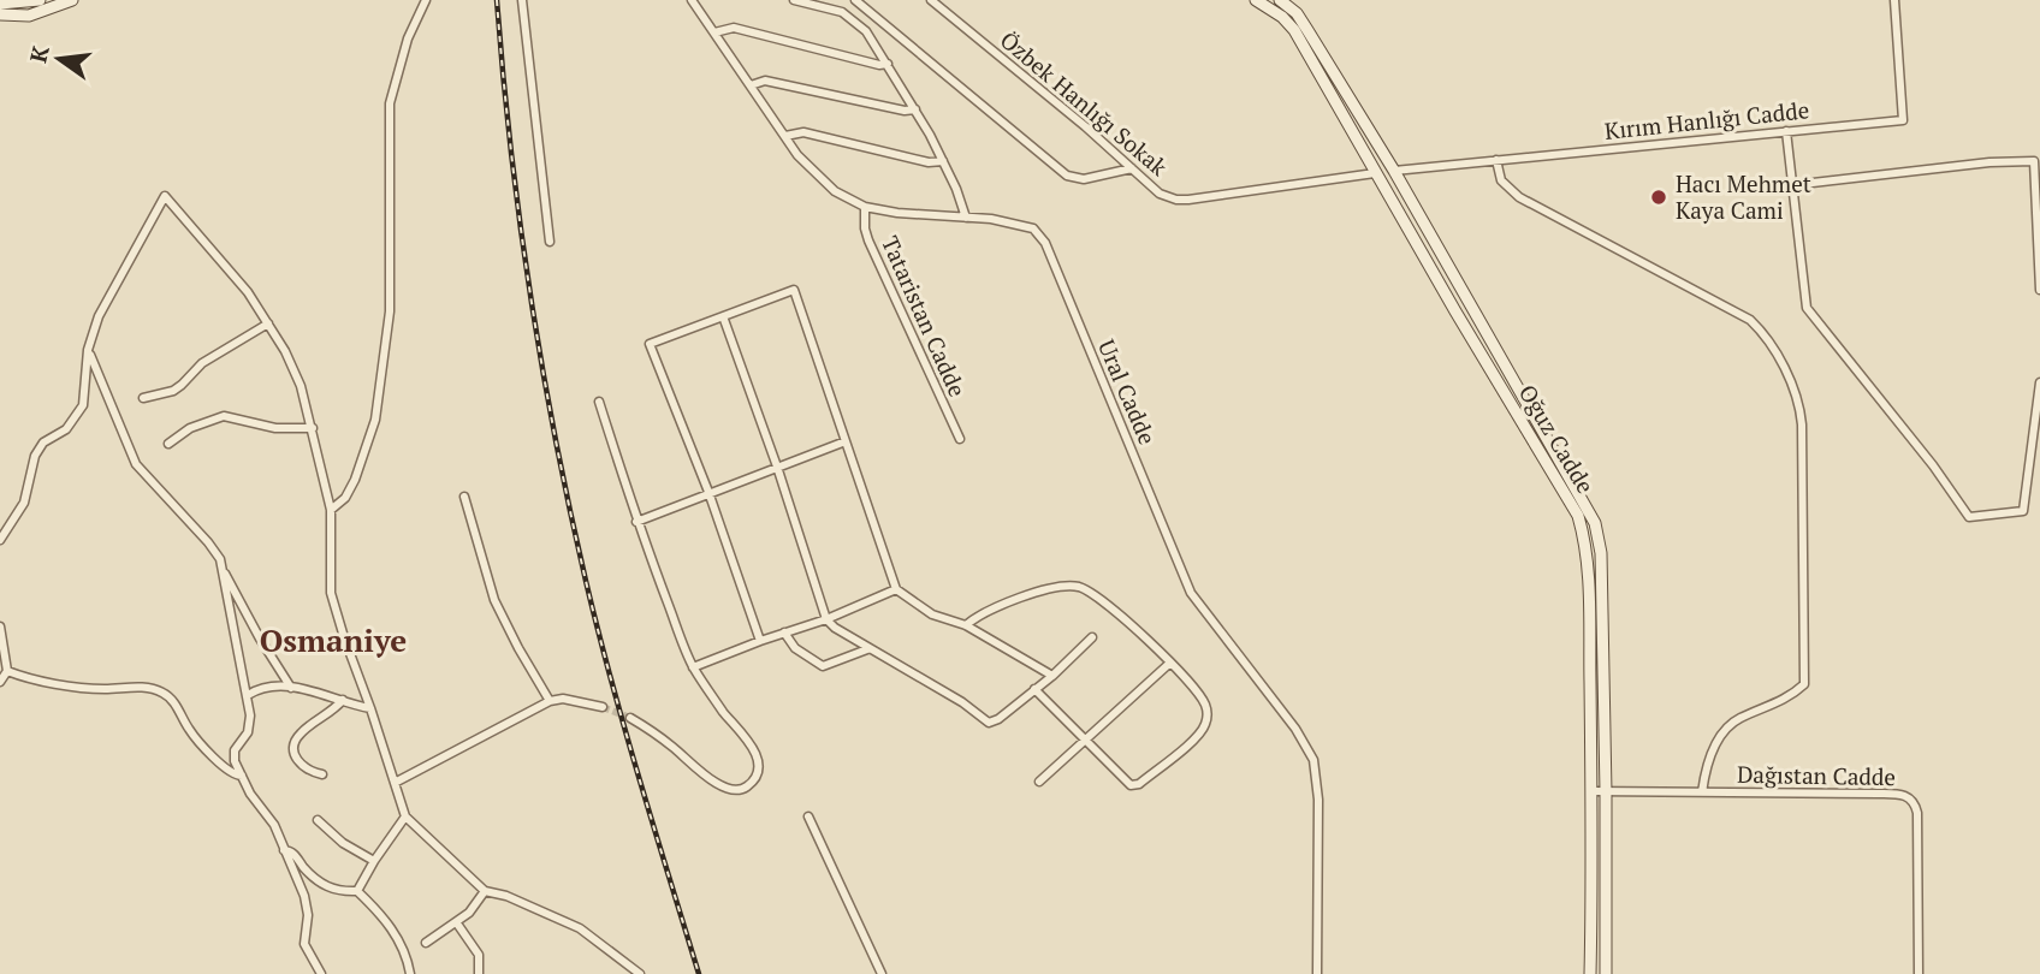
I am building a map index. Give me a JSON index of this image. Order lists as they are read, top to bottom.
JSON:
{
  "streets": {
    "street": [
      "Özbek Hanlığı Sokak",
      "Kırım Hanlığı Cadde",
      "Tataristan Cadde",
      "Ural Cadde",
      "Oğuz Cadde",
      "Dağıstan Cadde"
    ]
  },
  "crossings": [
    ["Özbek Hanlığı Sokak", "Oğuz Cadde"],
    ["Kırım Hanlığı Cadde", "Oğuz Cadde"],
    ["Tataristan Cadde", "Ural Cadde"],
    ["Oğuz Cadde", "Dağıstan Cadde"]
  ],
  "districts": ["Osmaniye"],
  "places": ["Hacı Mehmet Kaya Cami"],
  "north": "left"
}
